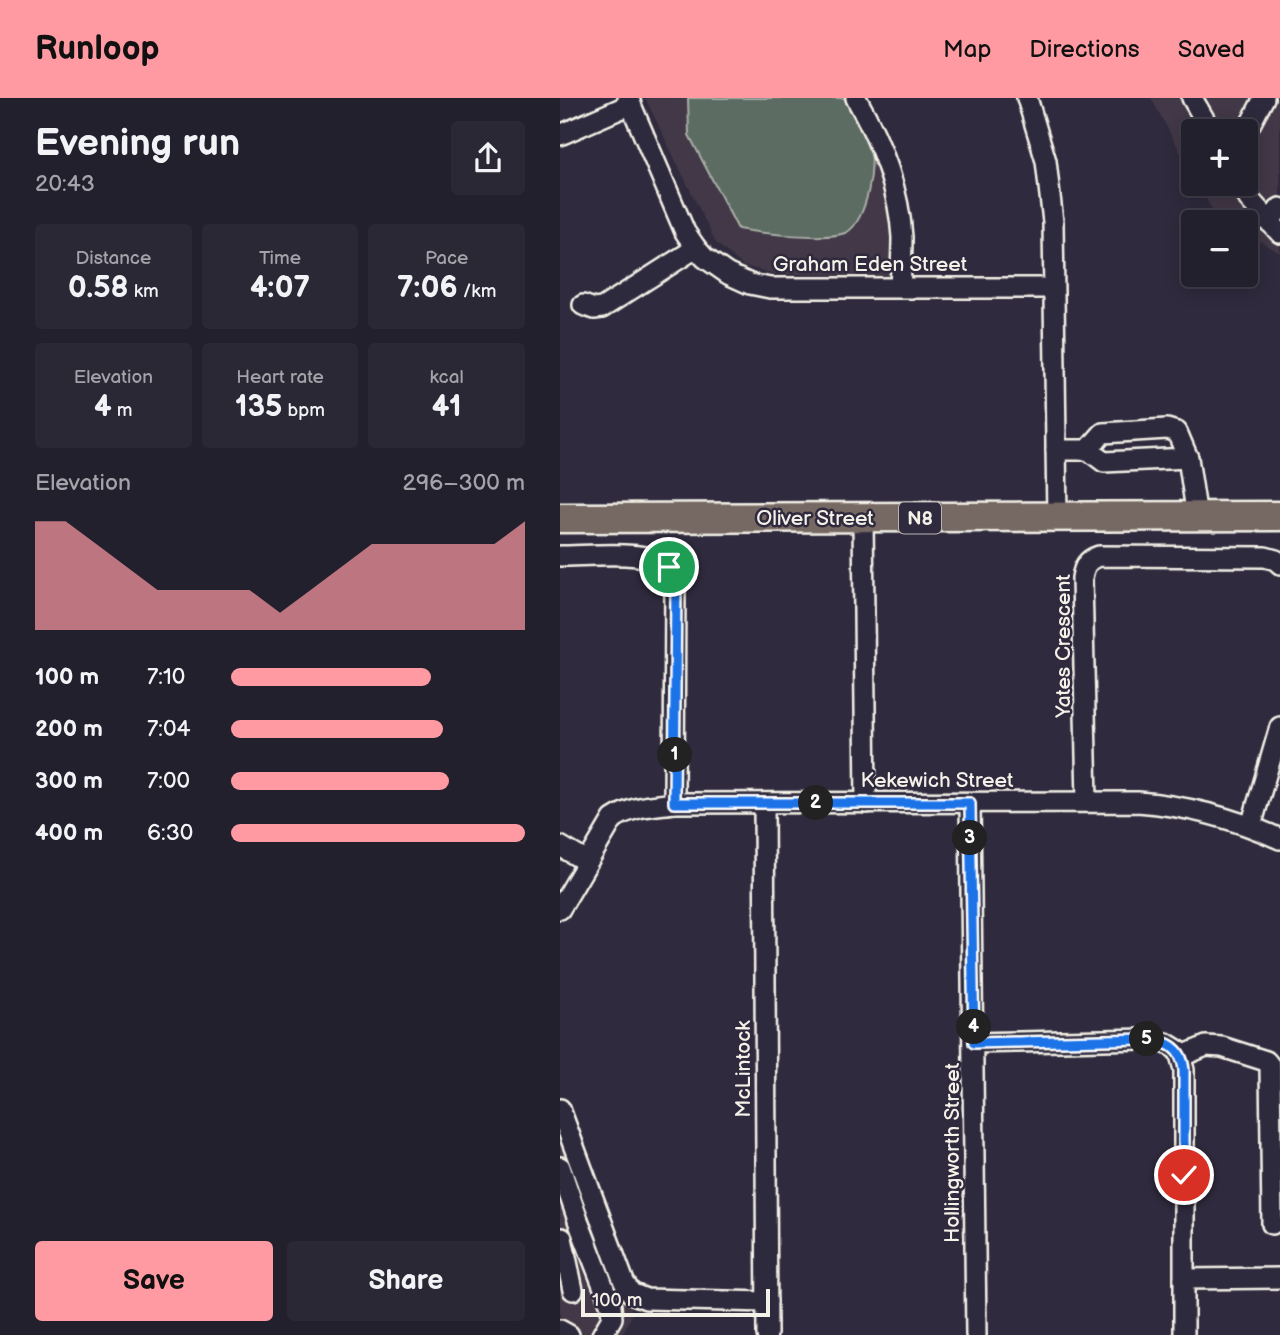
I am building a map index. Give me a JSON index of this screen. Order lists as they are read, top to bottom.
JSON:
{
  "streets": {
    "highway": ["Oliver Street", "N8"],
    "street": [
      "Graham Eden Street",
      "Yates Crescent",
      "Kekewich Street",
      "McLintock",
      "Hollingworth Street"
    ]
  },
  "crossings": [
    ["Yates Crescent", "Kekewich Street"],
    ["Kekewich Street", "McLintock"],
    ["Kekewich Street", "Hollingworth Street"]
  ],
  "scale_bar": "100 m",
  "page": {
    "header": "Runloop",
    "nav": ["Map", "Directions", "Saved"],
    "heading": ["Evening run", "20:43"],
    "map_buttons": ["+", "−"],
    "stats": [
      ["Distance", "0.58 km"],
      ["Time", "4:07"],
      ["Pace", "7:06 /km"],
      ["Elevation", "4 m"],
      ["Heart rate", "135 bpm"],
      ["kcal", "41"]
    ],
    "chart": ["Elevation", "296–300 m"],
    "list": [
      {
        "name": "100 m",
        "note": "7:10"
      },
      {
        "name": "200 m",
        "note": "7:04"
      },
      {
        "name": "300 m",
        "note": "7:00"
      },
      {
        "name": "400 m",
        "note": "6:30"
      }
    ],
    "pins": [
      "1",
      "2",
      "3",
      "4",
      "5"
    ],
    "buttons": ["Save", "Share"],
    "scale": "100 m"
  }
}
